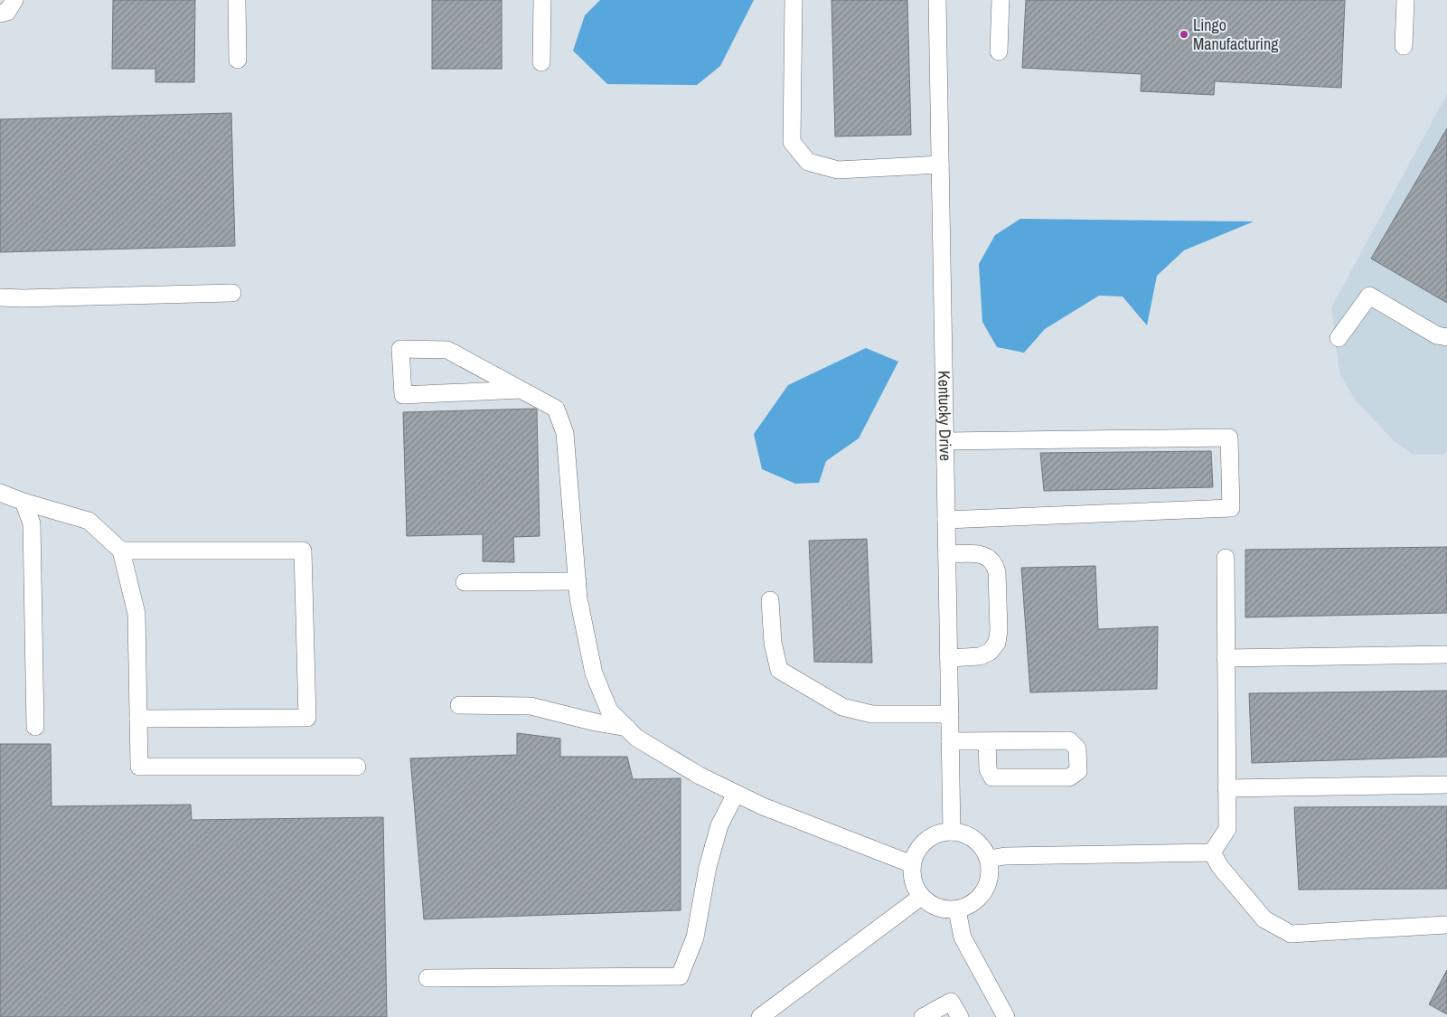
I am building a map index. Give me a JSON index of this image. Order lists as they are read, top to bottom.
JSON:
{
  "streets": {
    "street": ["Kentucky Drive"]
  },
  "places": ["Lingo Manufacturing"]
}
